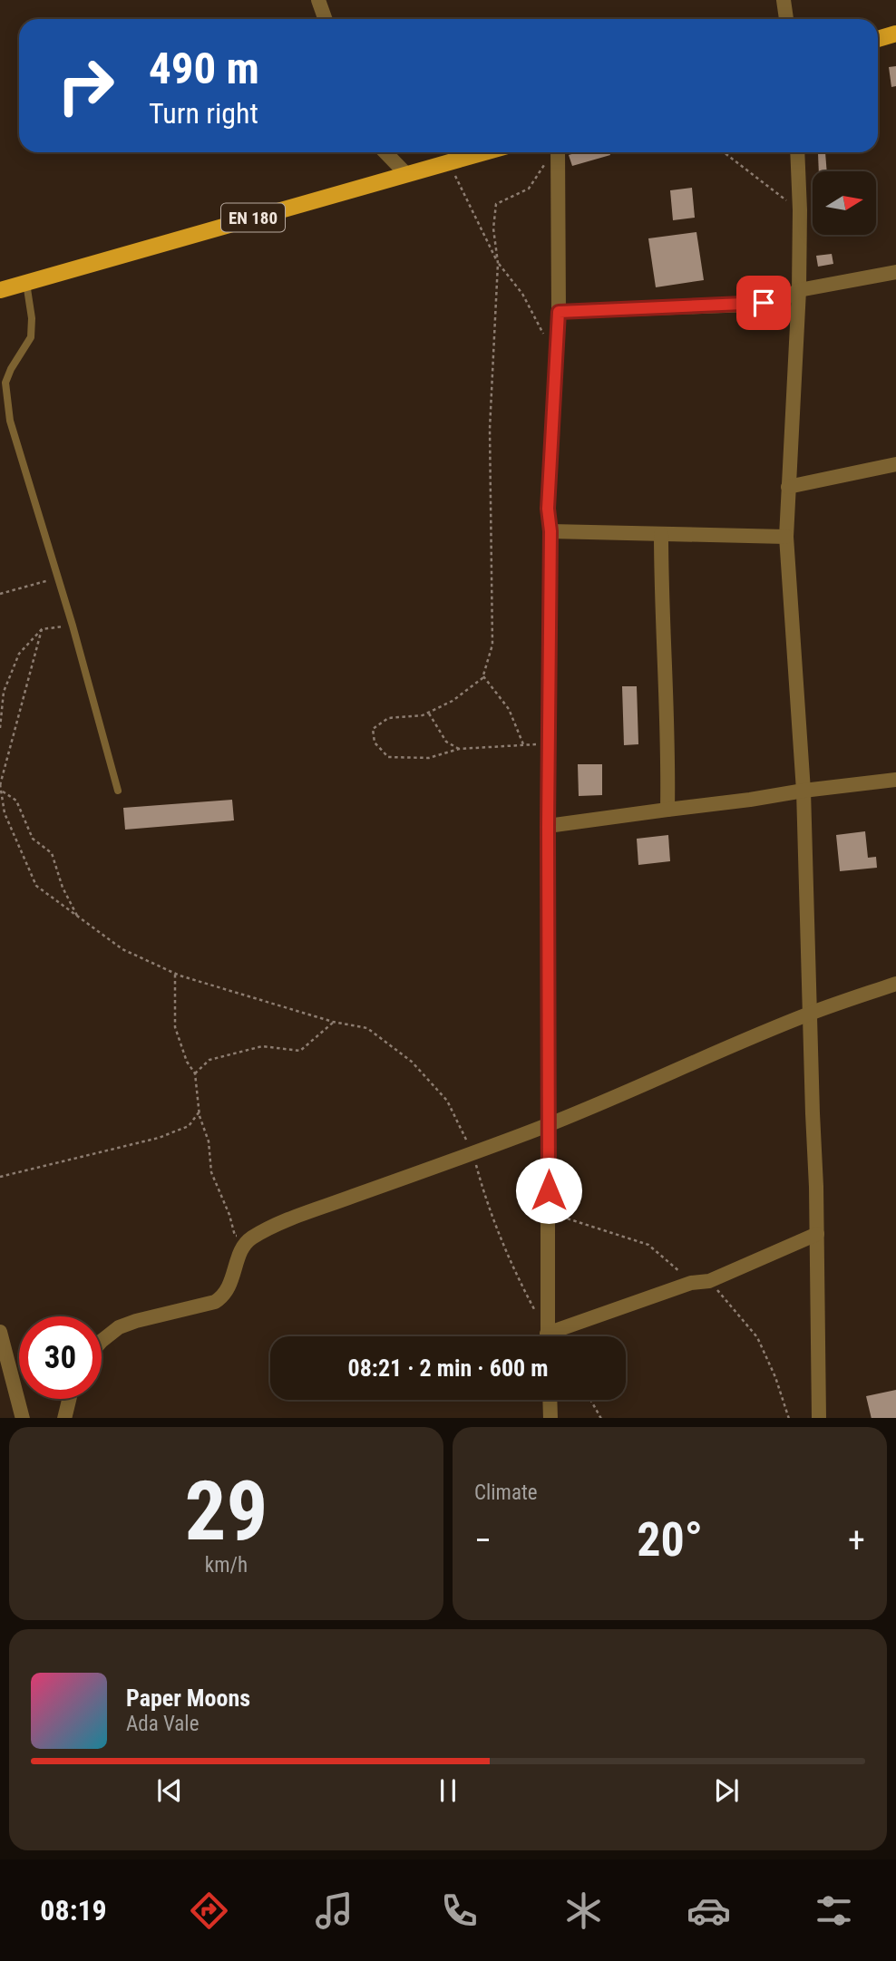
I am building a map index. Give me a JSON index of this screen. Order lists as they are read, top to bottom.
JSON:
{
  "streets": {
    "main road": ["EN 180"]
  },
  "north": "right",
  "page": {
    "turn": ["490 m", "Turn right"],
    "limit": "30",
    "trip": "08:21 · 2 min · 600 m",
    "tile": [
      ["29", "km/h"],
      "Climate"
    ],
    "heat": ["−", "20°", "+"],
    "song": ["Paper Moons", "Ada Vale"],
    "tabs": "08:19"
  }
}
